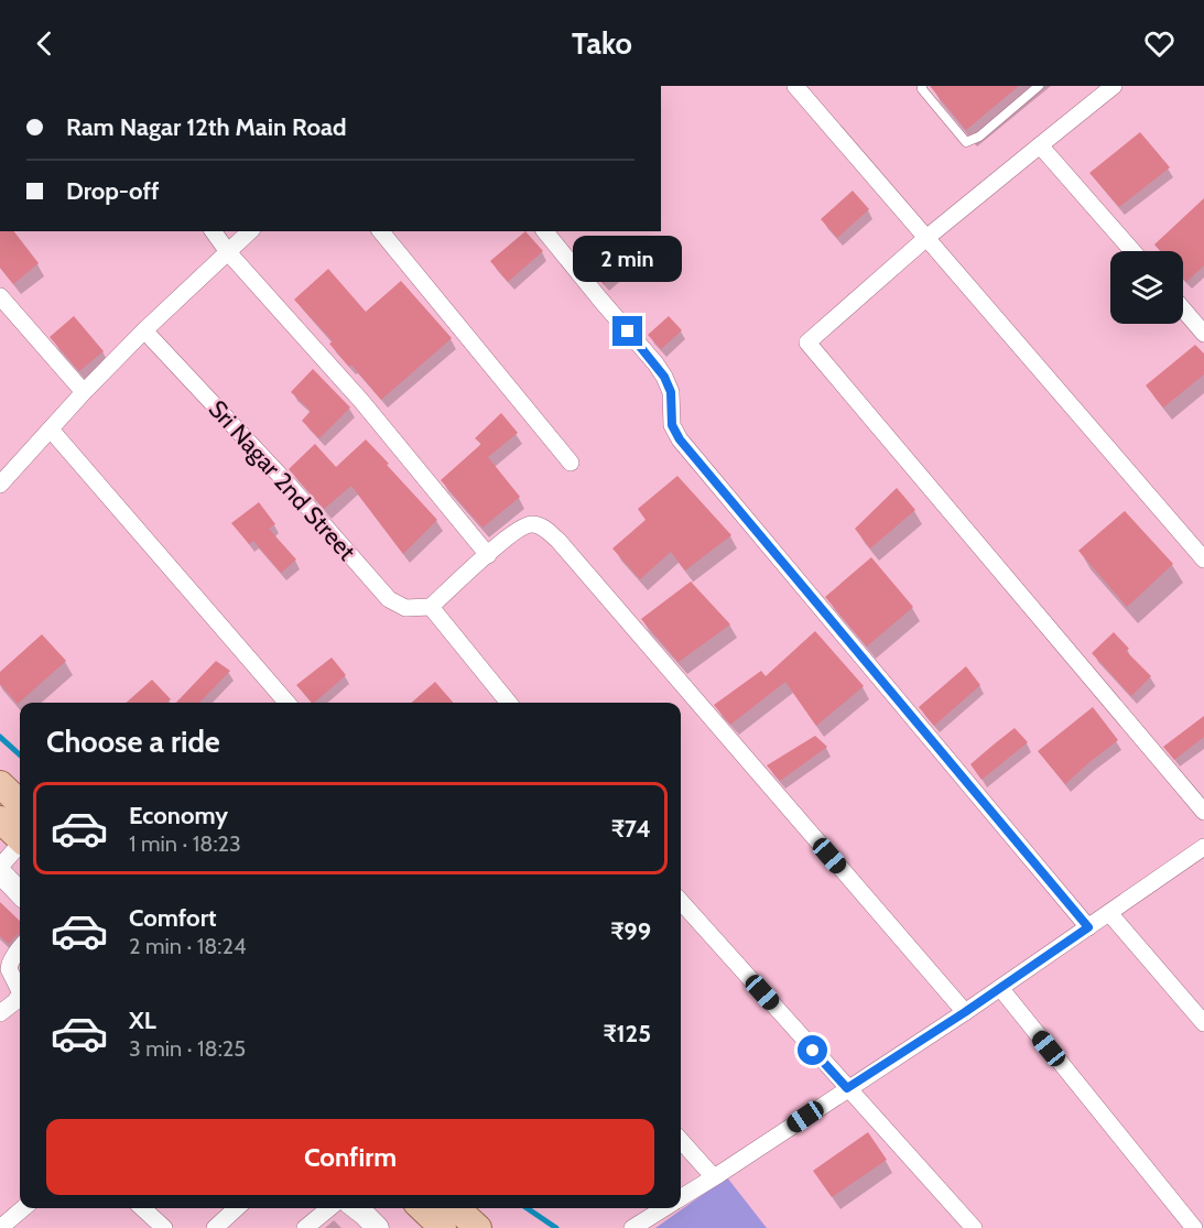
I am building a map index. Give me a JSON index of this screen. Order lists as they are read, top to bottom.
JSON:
{
  "streets": {
    "street": ["Sri Nagar 2nd Street"]
  },
  "page": {
    "header": "Tako",
    "banner": ["Ram Nagar 12th Main Road", "Drop-off"],
    "bubble": "2 min",
    "heading": "Choose a ride",
    "list": [
      {
        "name": "Economy",
        "note": "1 min · 18:23",
        "value": "₹74"
      },
      {
        "name": "Comfort",
        "note": "2 min · 18:24",
        "value": "₹99"
      },
      {
        "name": "XL",
        "note": "3 min · 18:25",
        "value": "₹125"
      }
    ],
    "buttons": "Confirm"
  }
}
